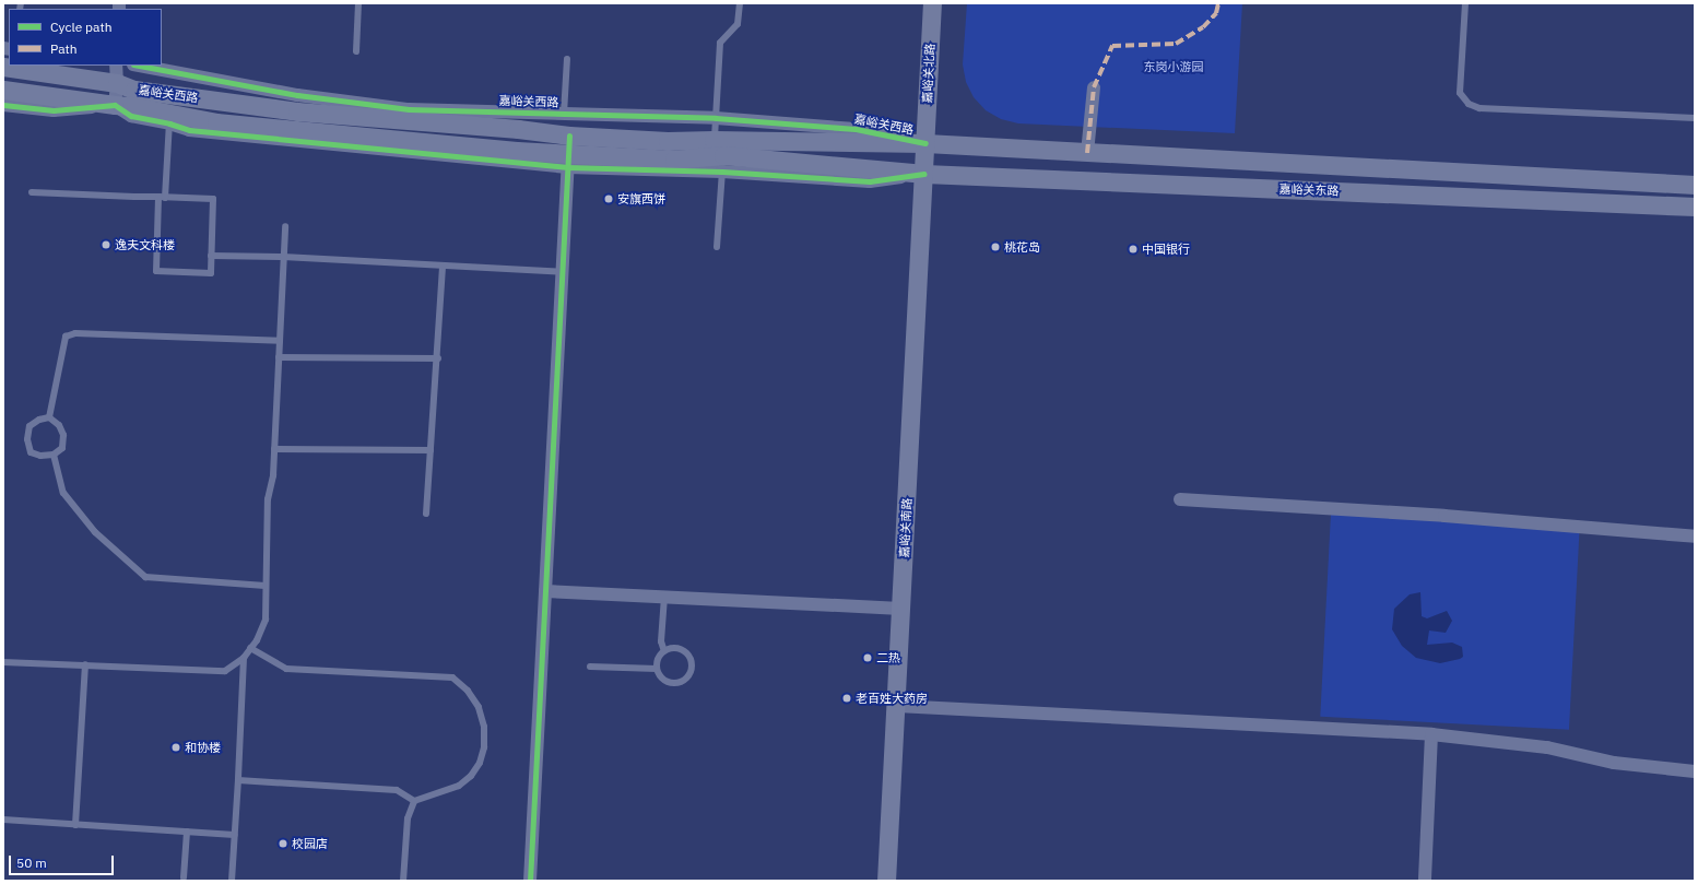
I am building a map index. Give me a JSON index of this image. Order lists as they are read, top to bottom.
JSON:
{
  "streets": {
    "main road": [
      "嘉峪关北路",
      "嘉峪关西路",
      "嘉峪关东路",
      "嘉峪关南路"
    ]
  },
  "crossings": [
    ["嘉峪关北路", "嘉峪关西路"],
    ["嘉峪关北路", "嘉峪关东路"],
    ["嘉峪关北路", "嘉峪关南路"],
    ["嘉峪关西路", "嘉峪关东路"],
    ["嘉峪关西路", "嘉峪关南路"],
    ["嘉峪关东路", "嘉峪关南路"]
  ],
  "parks": ["东岗小游园"],
  "places": [
    "安旗西饼",
    "逸夫文科楼",
    "桃花岛",
    "中国银行",
    "二热",
    "老百姓大药房",
    "和协楼",
    "校园店"
  ],
  "legend": ["Cycle path", "Path"],
  "scale_bar": "50 m"
}
